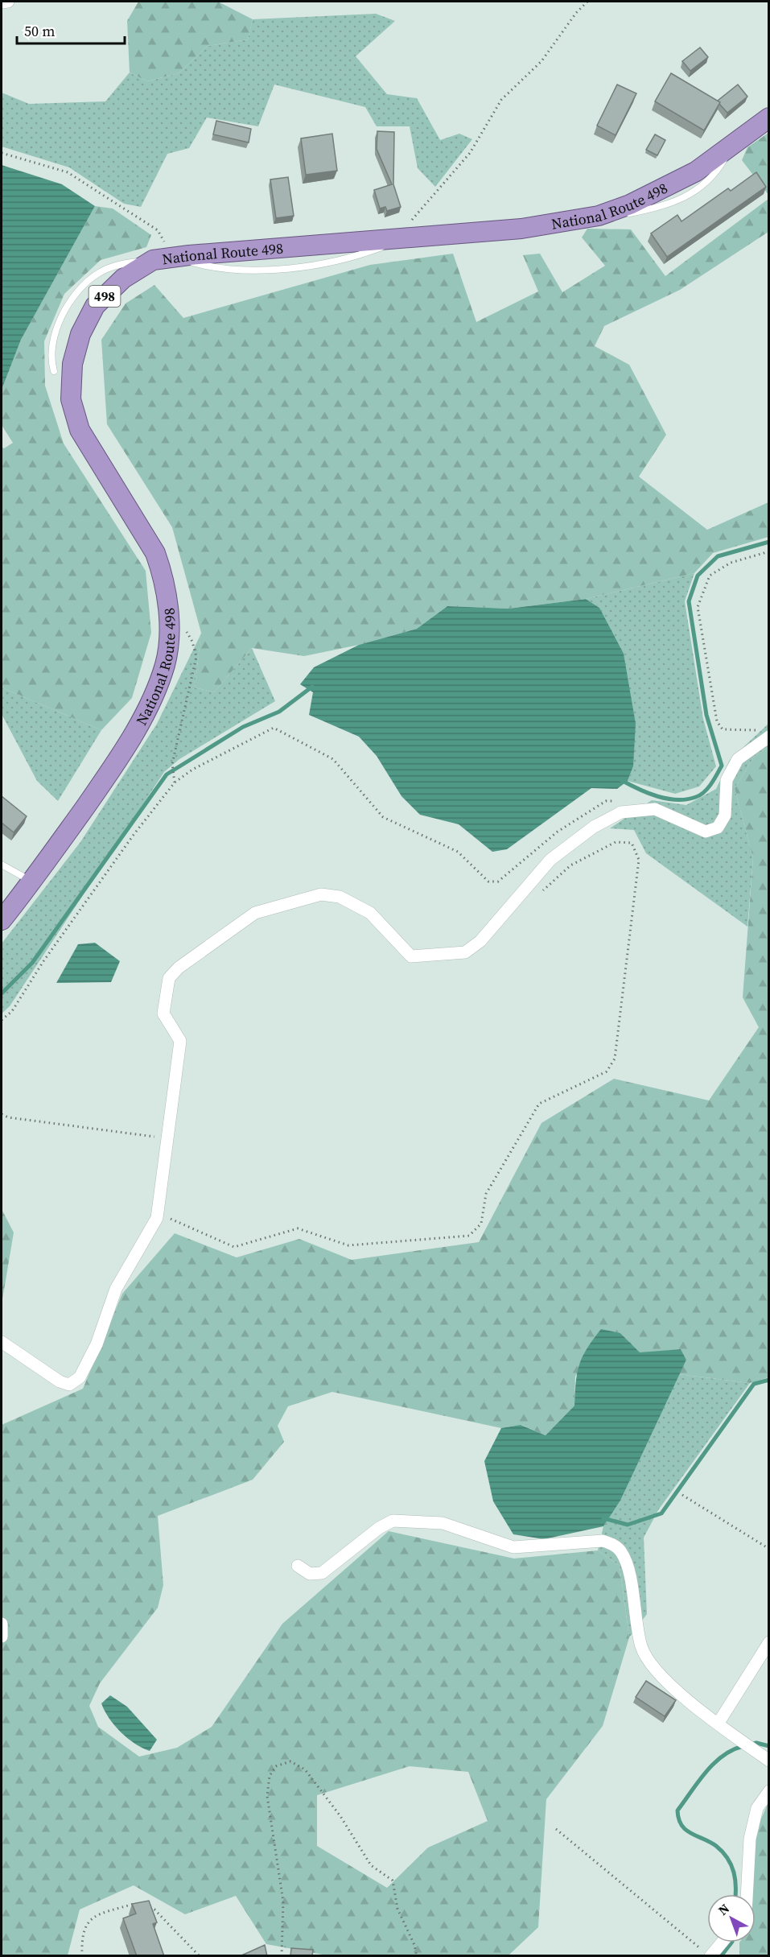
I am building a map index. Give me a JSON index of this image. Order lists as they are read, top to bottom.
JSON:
{
  "streets": {
    "highway": ["National Route 498", "498"]
  },
  "scale_bar": "50 m",
  "north": "top left"
}
